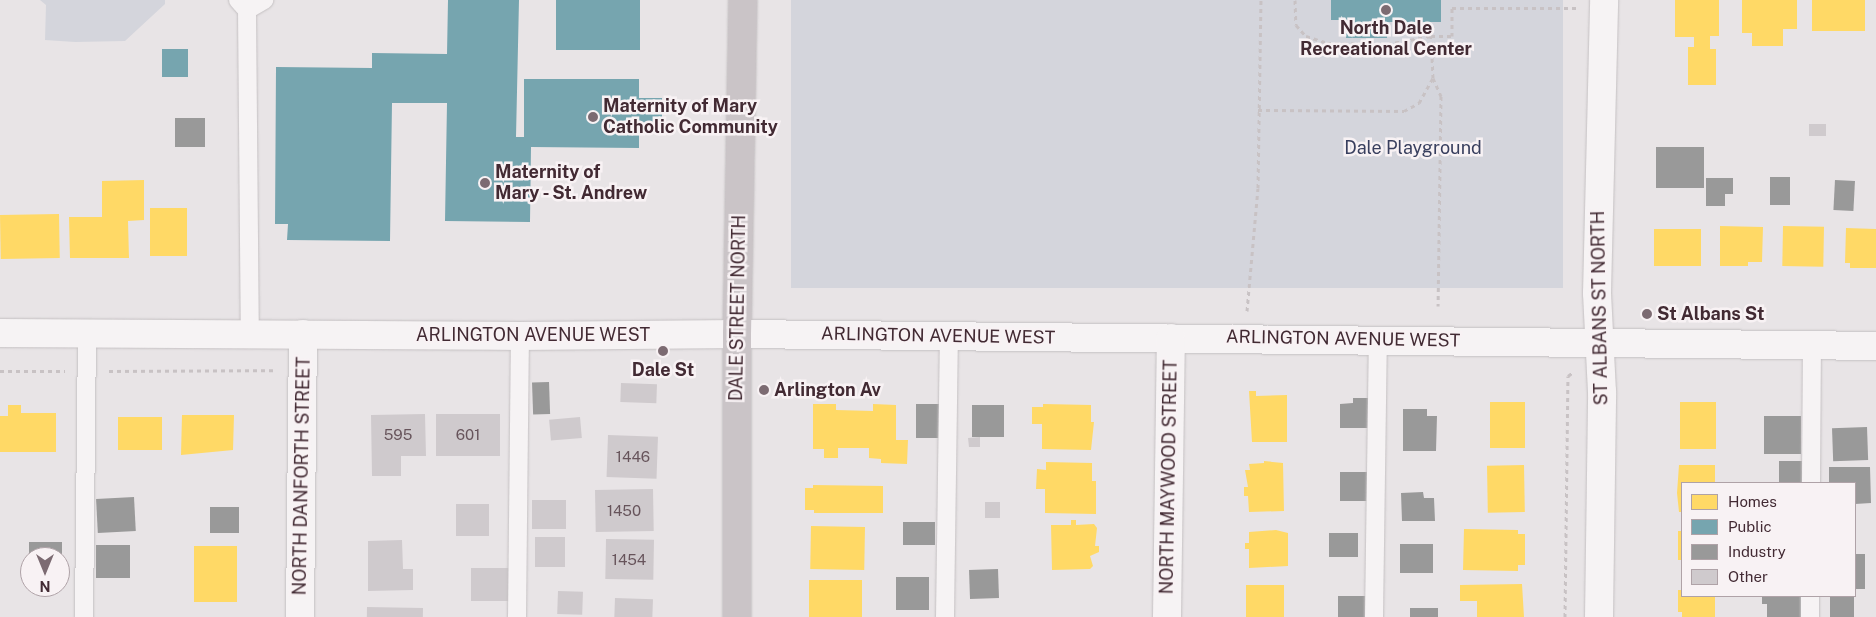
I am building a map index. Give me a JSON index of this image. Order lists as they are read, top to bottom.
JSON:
{
  "streets": {
    "main road": ["DALE STREET NORTH"],
    "street": [
      "ST ALBANS ST NORTH",
      "ARLINGTON AVENUE WEST",
      "NORTH DANFORTH STREET",
      "NORTH MAYWOOD STREET"
    ]
  },
  "crossings": [
    ["DALE STREET NORTH", "ARLINGTON AVENUE WEST"],
    ["ST ALBANS ST NORTH", "ARLINGTON AVENUE WEST"],
    ["ARLINGTON AVENUE WEST", "NORTH DANFORTH STREET"],
    ["ARLINGTON AVENUE WEST", "NORTH MAYWOOD STREET"]
  ],
  "parks": ["Dale Playground"],
  "places": [
    "North Dale Recreational Center",
    "Maternity of Mary Catholic Community",
    "Maternity of Mary - St. Andrew",
    "St Albans St",
    "Dale St",
    "Arlington Av"
  ],
  "house_numbers": [
    "595",
    "601",
    "1446",
    "1450",
    "1454"
  ],
  "legend": [
    "Homes",
    "Public",
    "Industry",
    "Other"
  ],
  "north": "bottom"
}
